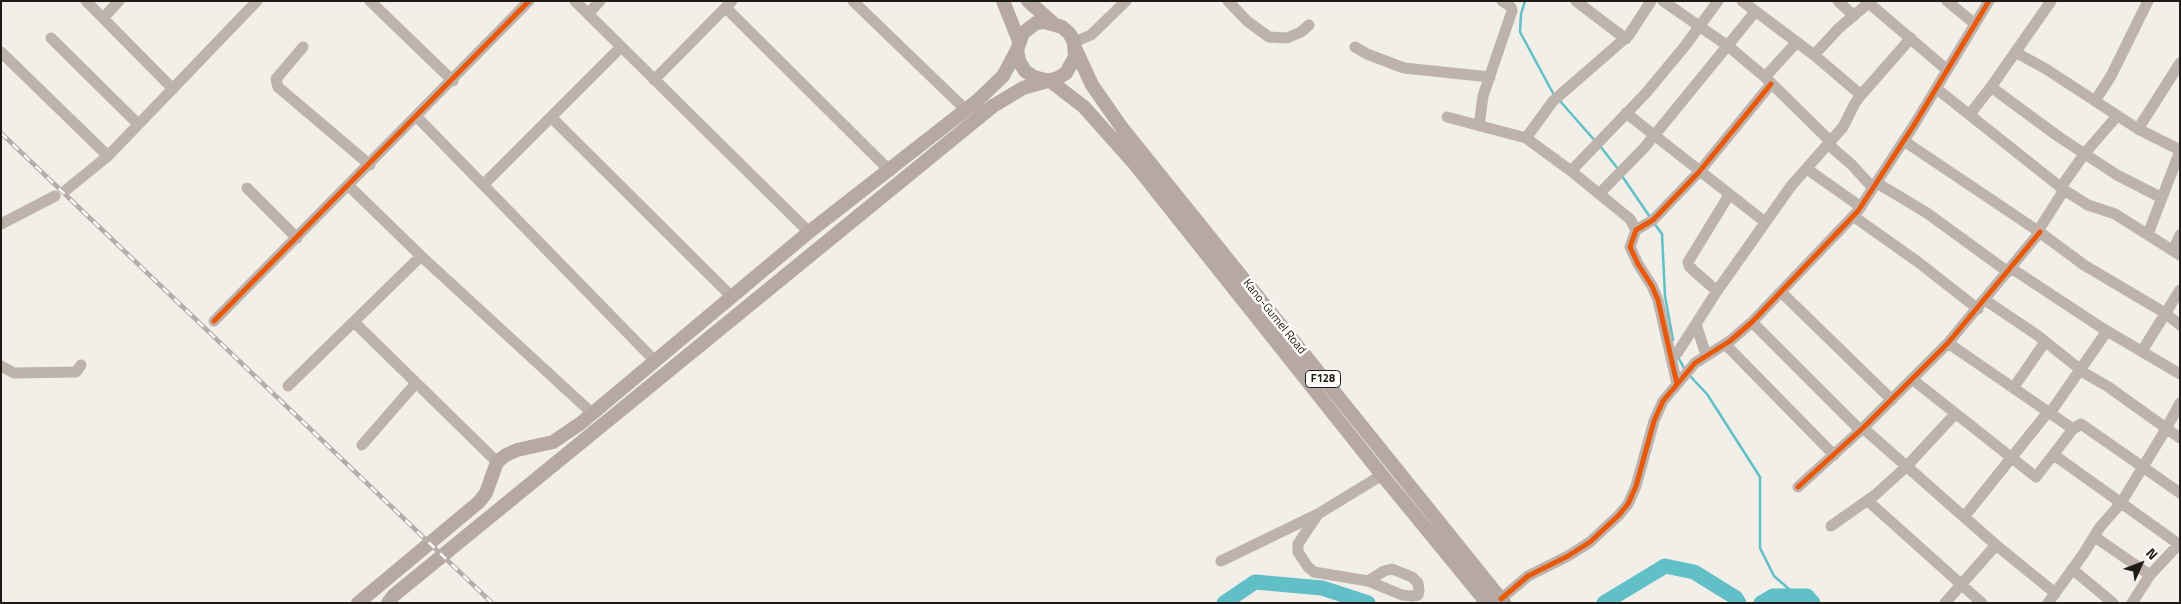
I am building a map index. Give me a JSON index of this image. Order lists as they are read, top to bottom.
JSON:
{
  "streets": {
    "main road": ["Kano-Gumel Road", "F128"]
  },
  "crossings": [
    ["Kano-Gumel Road", "F128"]
  ],
  "north": "top right"
}
